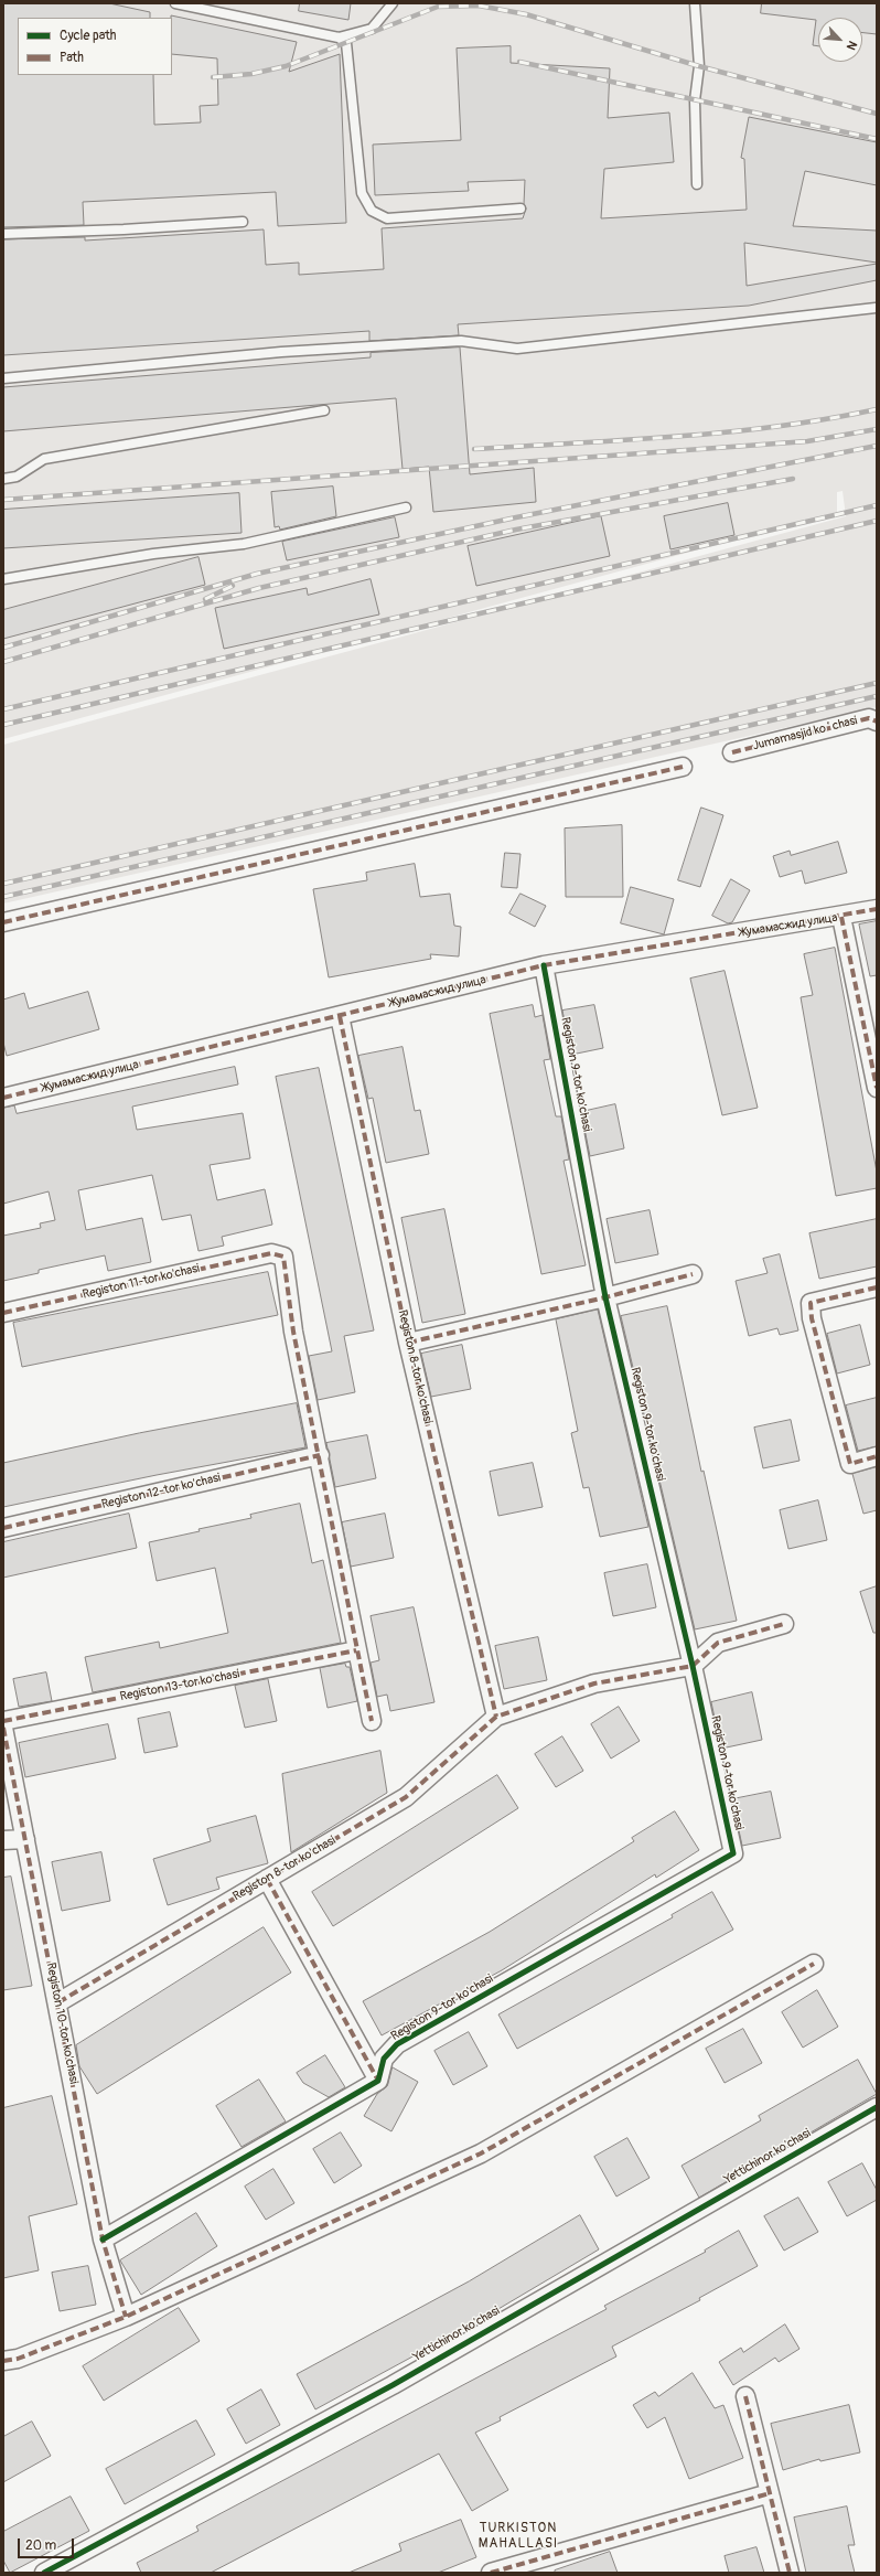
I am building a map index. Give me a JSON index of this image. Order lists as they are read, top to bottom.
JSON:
{
  "streets": {
    "street": [
      "Jumamasjid koʻchasi",
      "Жумамасжид улица",
      "Registon 9-tor ko'chasi",
      "Registon 11-tor ko'chasi",
      "Registon 8-tor ko'chasi",
      "Registon 12-tor ko'chasi",
      "Registon 13-tor ko'chasi",
      "Registon 10-tor ko'chasi",
      "Yettichinor ko‘chasi"
    ]
  },
  "crossings": [
    ["Жумамасжид улица", "Registon 9-tor ko'chasi"],
    ["Жумамасжид улица", "Registon 8-tor ko'chasi"],
    ["Registon 9-tor ko'chasi", "Registon 8-tor ko'chasi"],
    ["Registon 11-tor ko'chasi", "Registon 12-tor ko'chasi"],
    ["Registon 8-tor ko'chasi", "Registon 10-tor ko'chasi"]
  ],
  "districts": ["TURKISTON MAHALLASI"],
  "legend": ["Cycle path", "Path"],
  "scale_bar": "20 m",
  "north": "bottom right"
}
